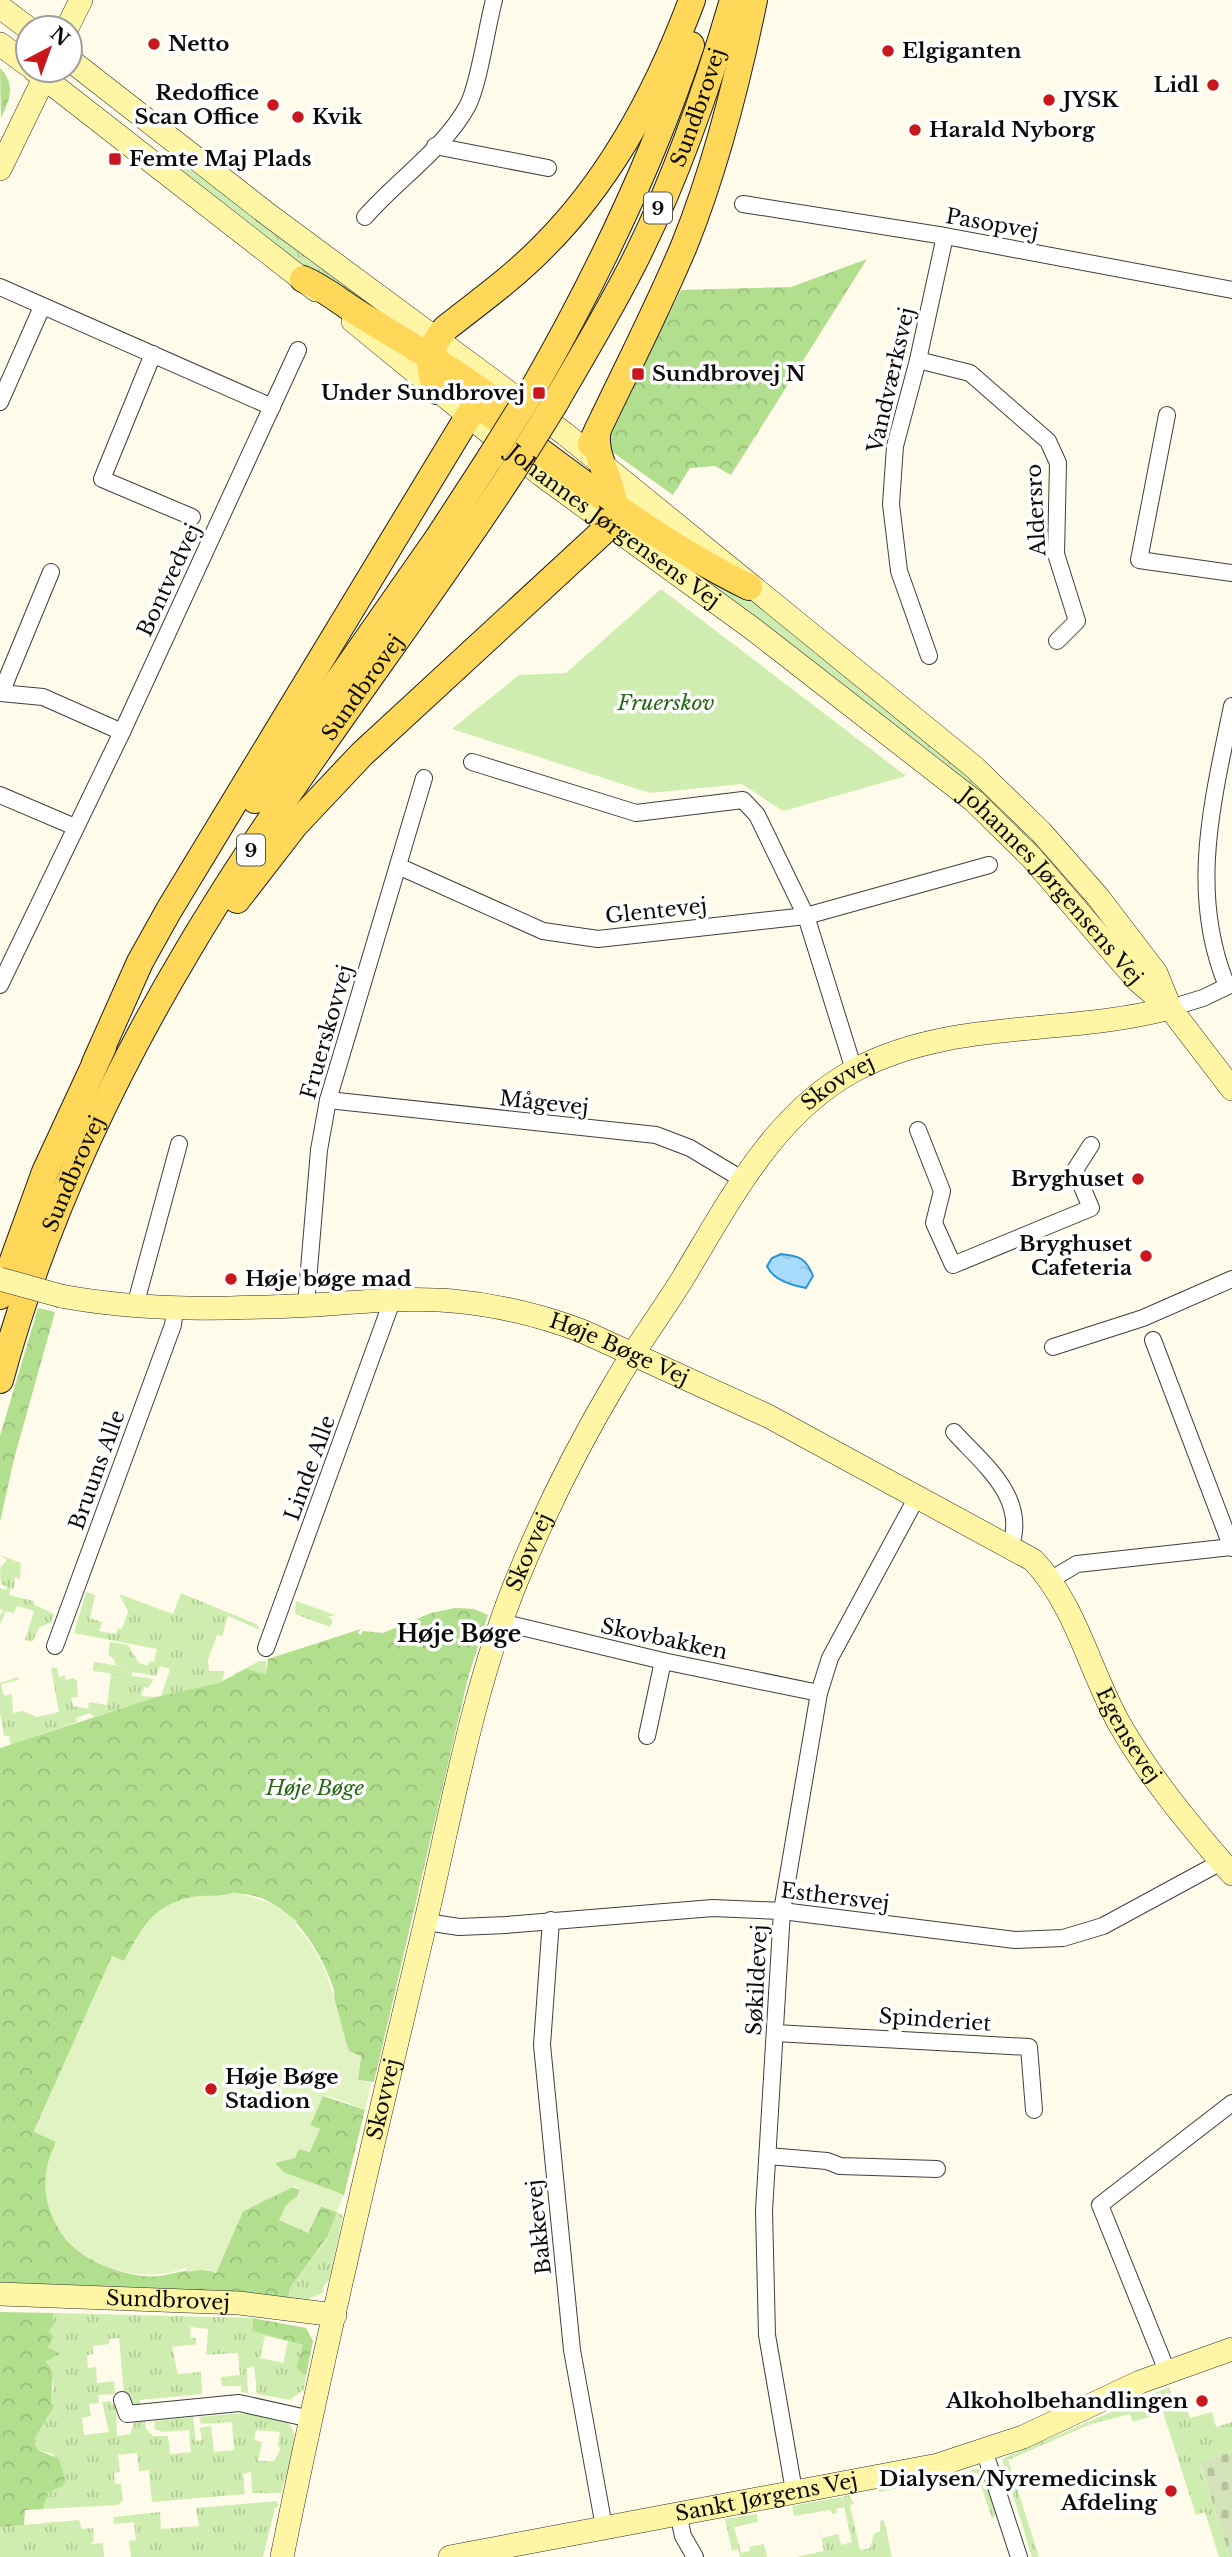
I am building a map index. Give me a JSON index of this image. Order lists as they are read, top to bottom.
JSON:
{
  "streets": {
    "main road": ["Sundbrovej", "9"],
    "street": [
      "Pasopvej",
      "Vandværksvej",
      "Aldersro",
      "Johannes Jørgensens Vej",
      "Bontvedvej",
      "Glentevej",
      "Fruerskovvej",
      "Skovvej",
      "Mågevej",
      "Høje Bøge Vej",
      "Linde Alle",
      "Bruuns Alle",
      "Skovbakken",
      "Egensevej",
      "Esthersvej",
      "Søkildevej",
      "Spinderiet",
      "Bakkevej",
      "Sankt Jørgens Vej"
    ]
  },
  "crossings": [
    ["Sundbrovej", "Skovvej"],
    ["Pasopvej", "Vandværksvej"],
    ["Vandværksvej", "Aldersro"],
    ["Johannes Jørgensens Vej", "Skovvej"],
    ["Glentevej", "Fruerskovvej"],
    ["Fruerskovvej", "Mågevej"],
    ["Fruerskovvej", "Høje Bøge Vej"],
    ["Skovvej", "Mågevej"],
    ["Skovvej", "Høje Bøge Vej"],
    ["Skovvej", "Skovbakken"],
    ["Skovvej", "Esthersvej"],
    ["Høje Bøge Vej", "Linde Alle"],
    ["Høje Bøge Vej", "Bruuns Alle"],
    ["Høje Bøge Vej", "Egensevej"],
    ["Høje Bøge Vej", "Søkildevej"],
    ["Skovbakken", "Søkildevej"],
    ["Egensevej", "Esthersvej"],
    ["Esthersvej", "Søkildevej"],
    ["Esthersvej", "Bakkevej"],
    ["Søkildevej", "Spinderiet"],
    ["Søkildevej", "Sankt Jørgens Vej"],
    ["Bakkevej", "Sankt Jørgens Vej"]
  ],
  "districts": ["Høje Bøge"],
  "parks": ["Fruerskov", "Høje Bøge"],
  "places": {
    "other": [
      "Netto",
      "Elgiganten",
      "Lidl",
      "JYSK",
      "Redoffice Scan Office",
      "Kvik",
      "Harald Nyborg",
      "Bryghuset",
      "Bryghuset Cafeteria",
      "Høje bøge mad",
      "Høje Bøge Stadion",
      "Alkoholbehandlingen",
      "Dialysen/Nyremedicinsk Afdeling"
    ],
    "transit": ["Femte Maj Plads", "Sundbrovej N", "Under Sundbrovej"]
  },
  "north": "top right"
}
